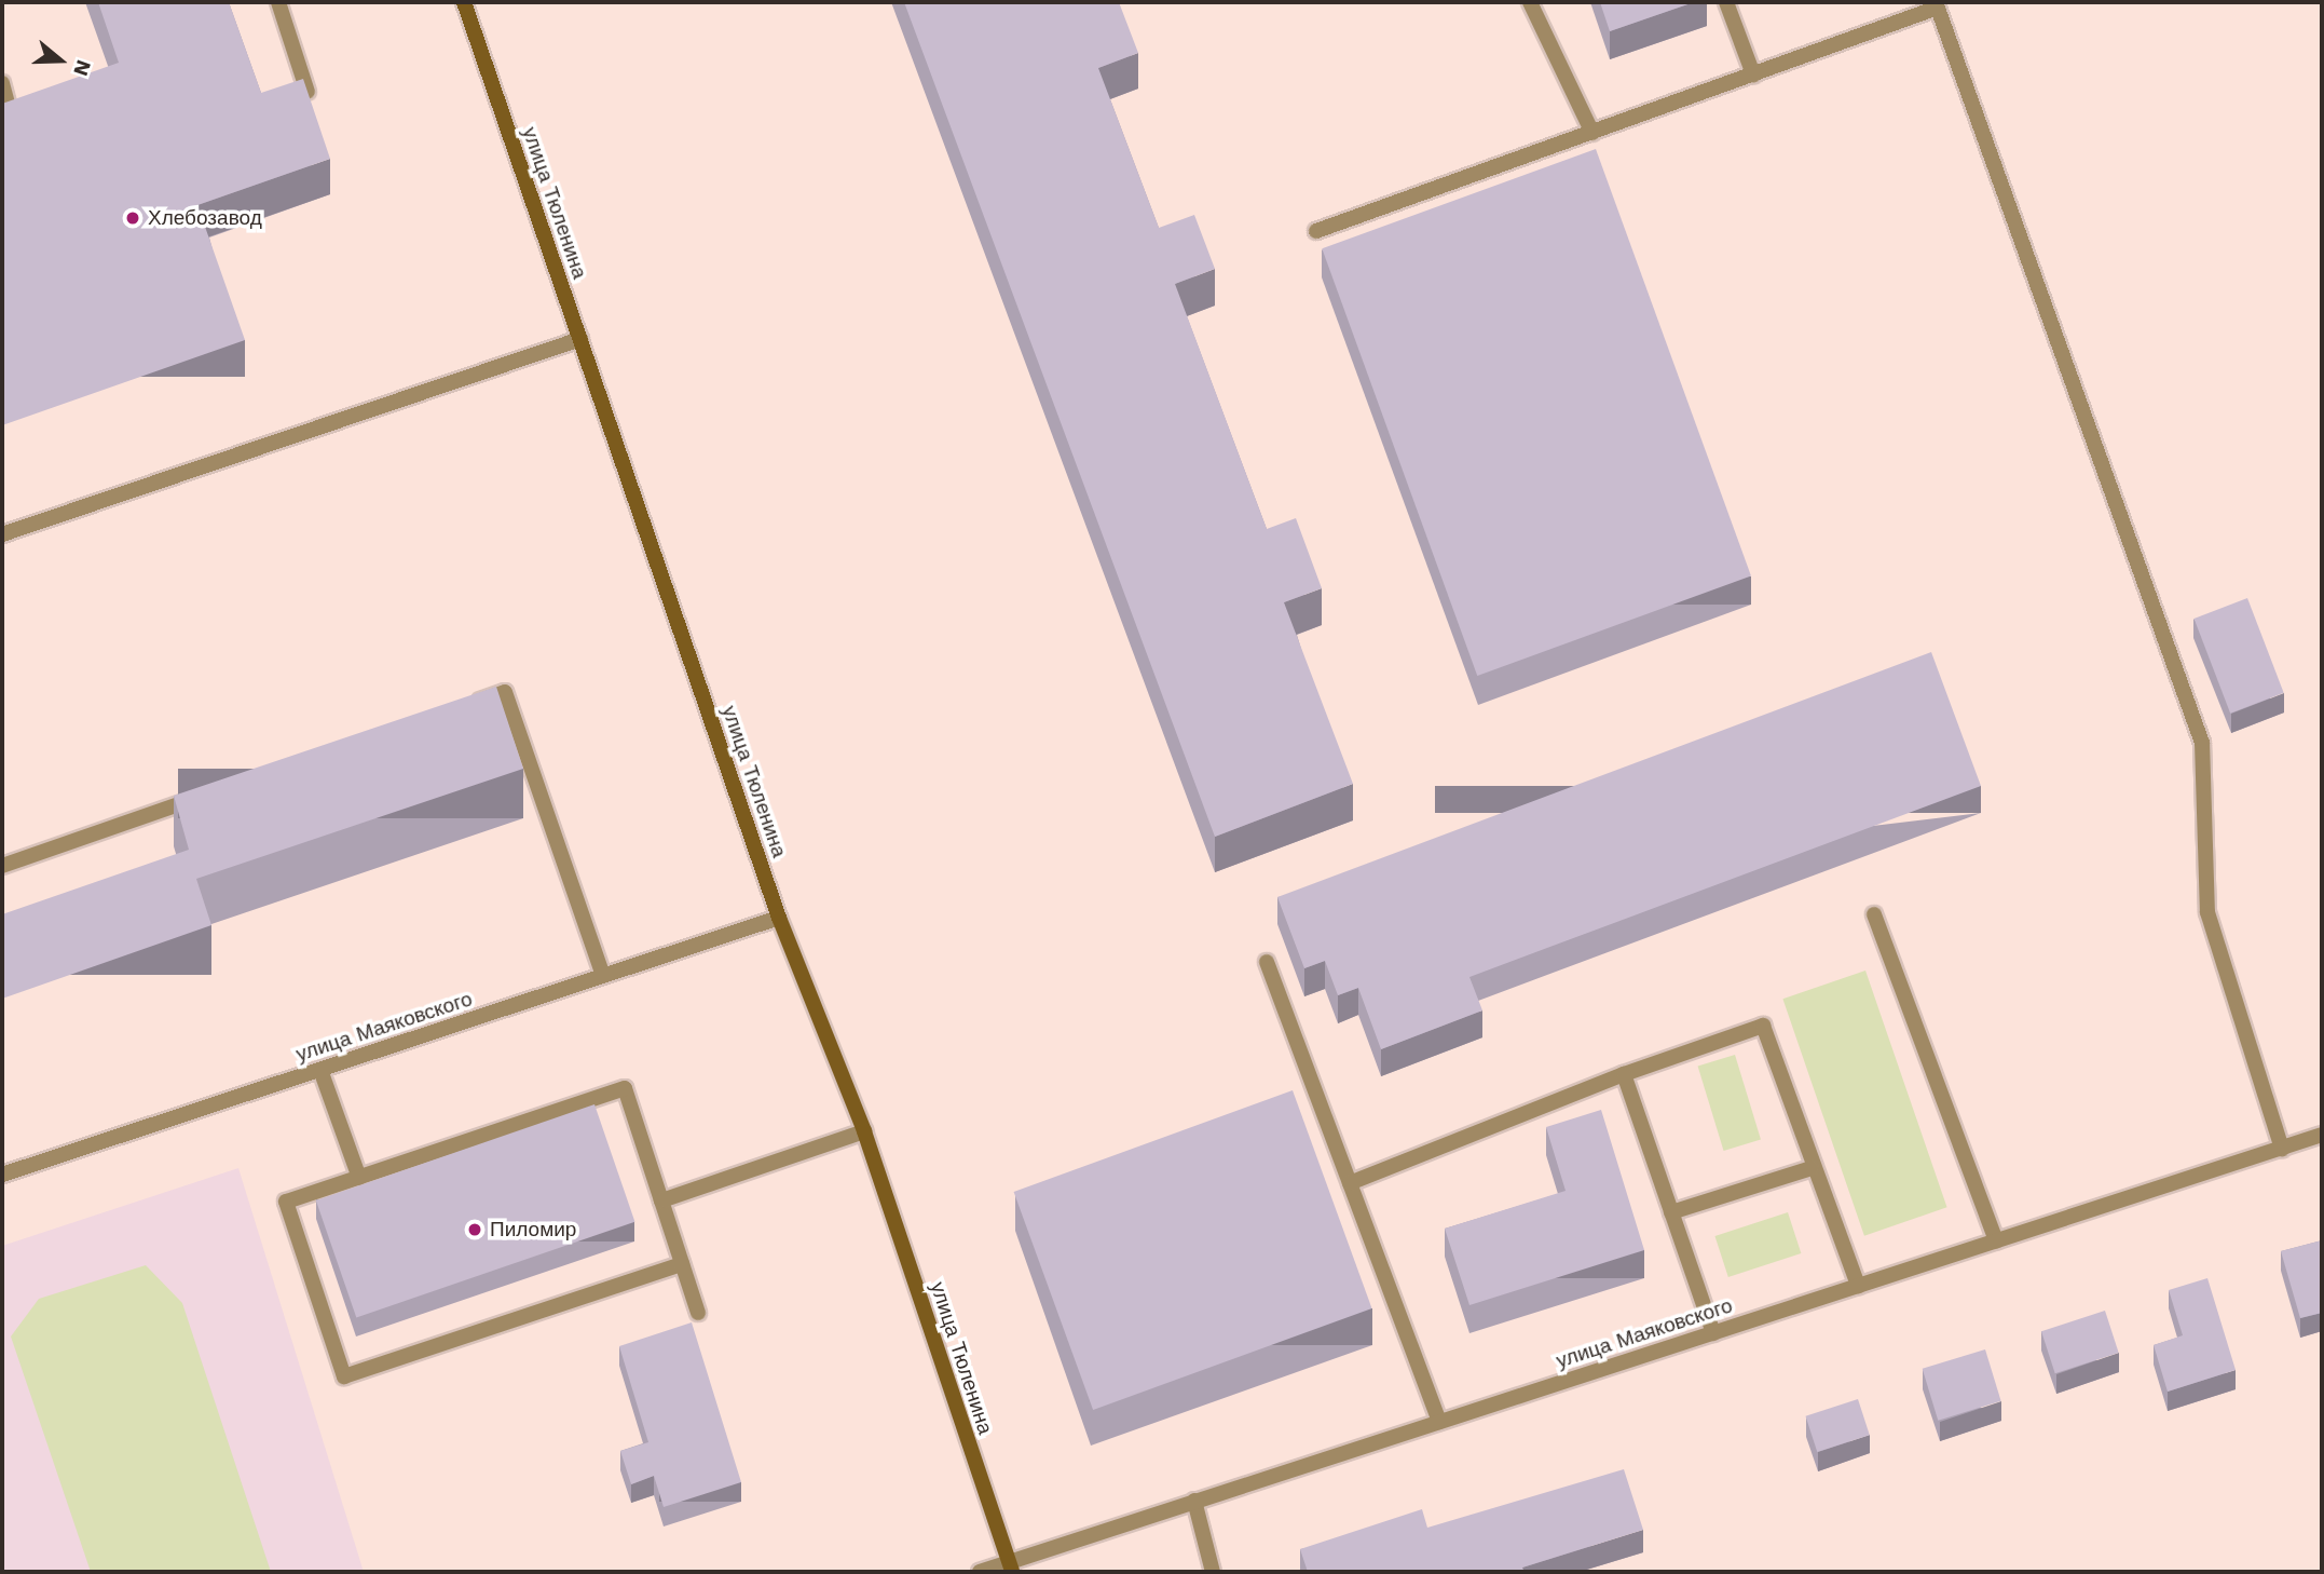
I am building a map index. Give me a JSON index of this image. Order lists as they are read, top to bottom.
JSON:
{
  "streets": {
    "main road": ["улица Тюленина"],
    "street": ["улица Маяковского"]
  },
  "crossings": [
    ["улица Тюленина", "улица Маяковского"]
  ],
  "places": ["Хлебозавод", "Пиломир"],
  "north": "right"
}
